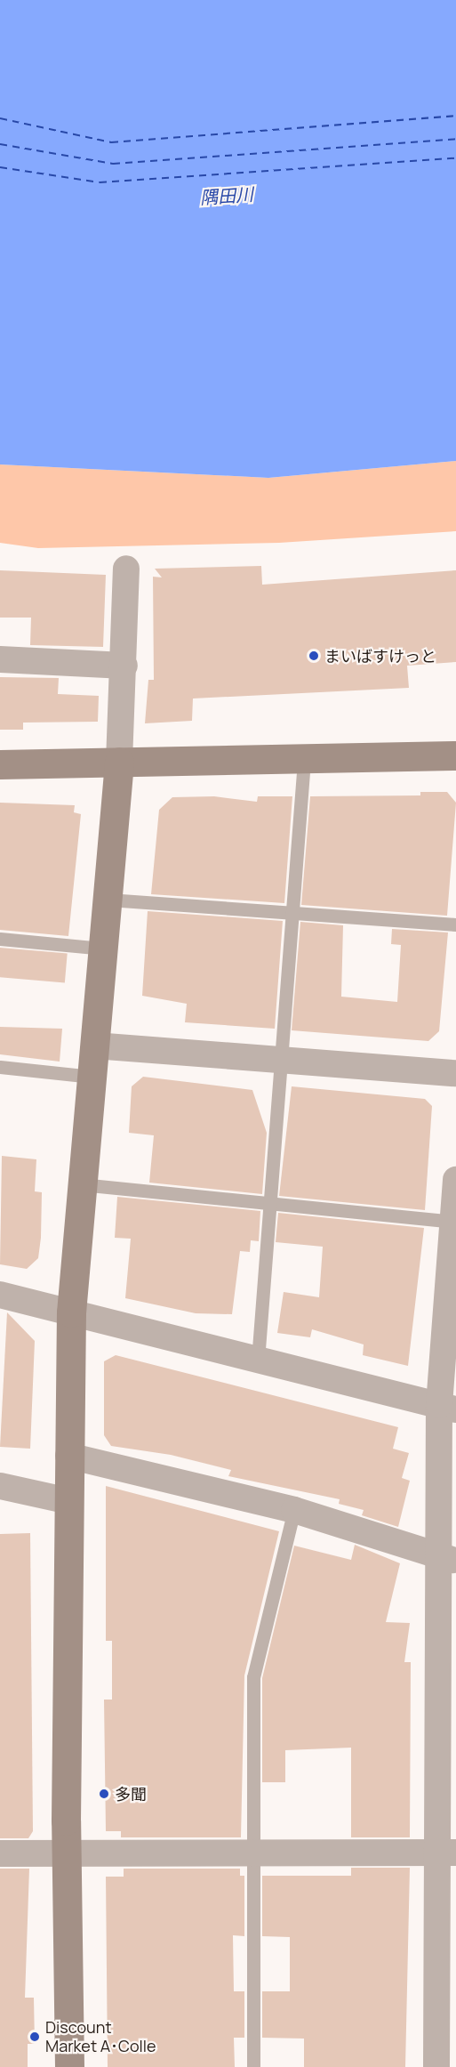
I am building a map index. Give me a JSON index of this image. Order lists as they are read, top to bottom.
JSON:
{
  "water": ["隅田川"],
  "places": ["まいばすけっと", "多聞", "Discount Market A･Colle"]
}
